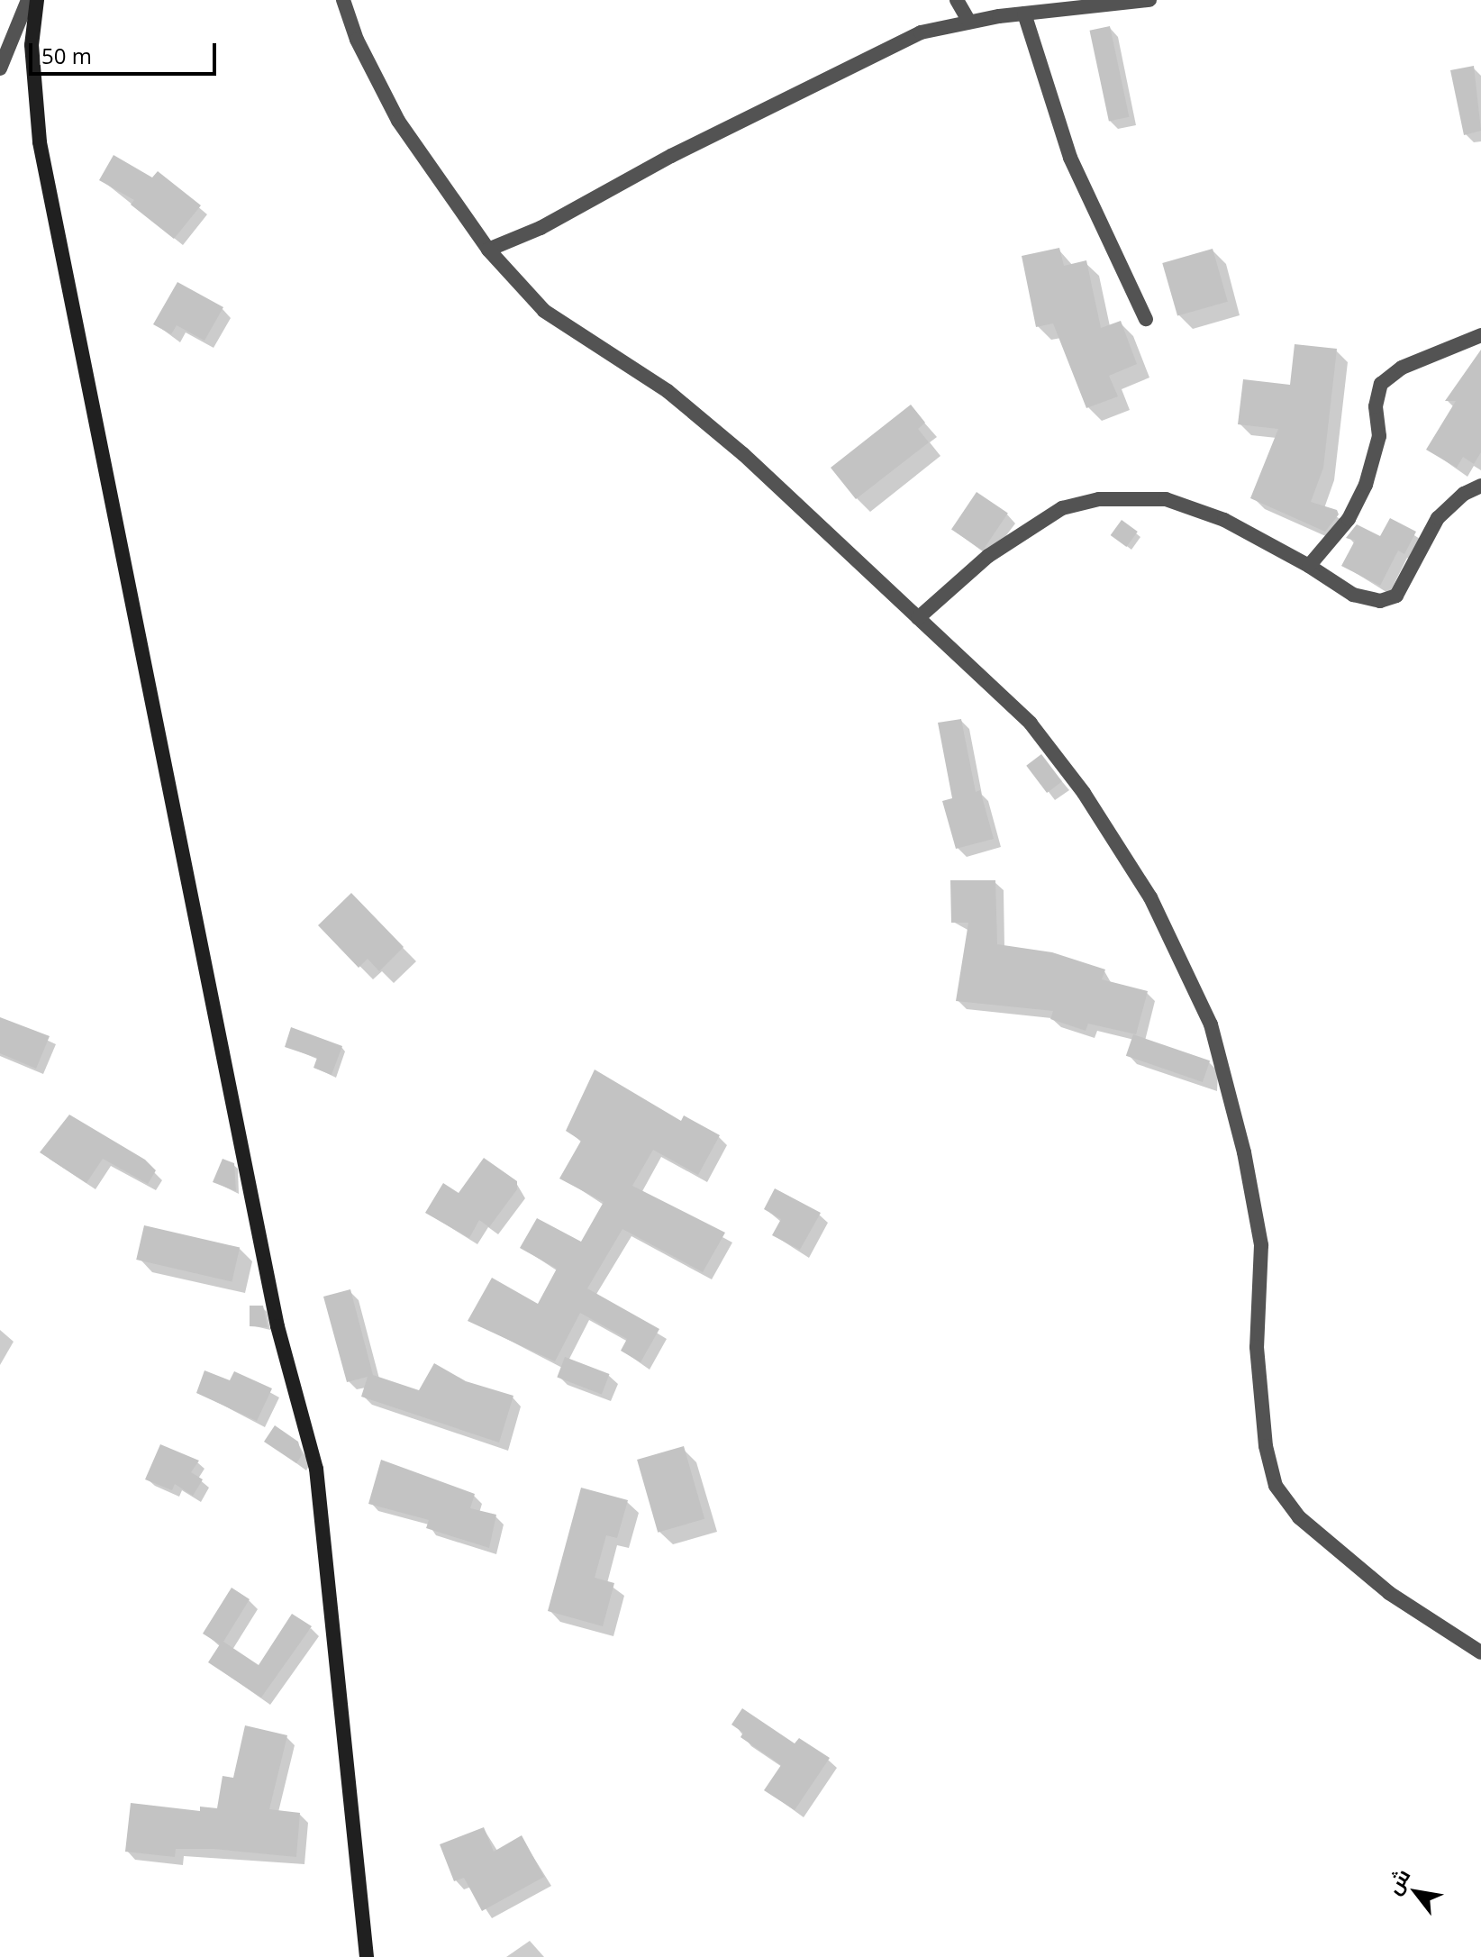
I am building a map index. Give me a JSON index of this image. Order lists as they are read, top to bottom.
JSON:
{
  "scale_bar": "50 m",
  "north": "top left"
}
